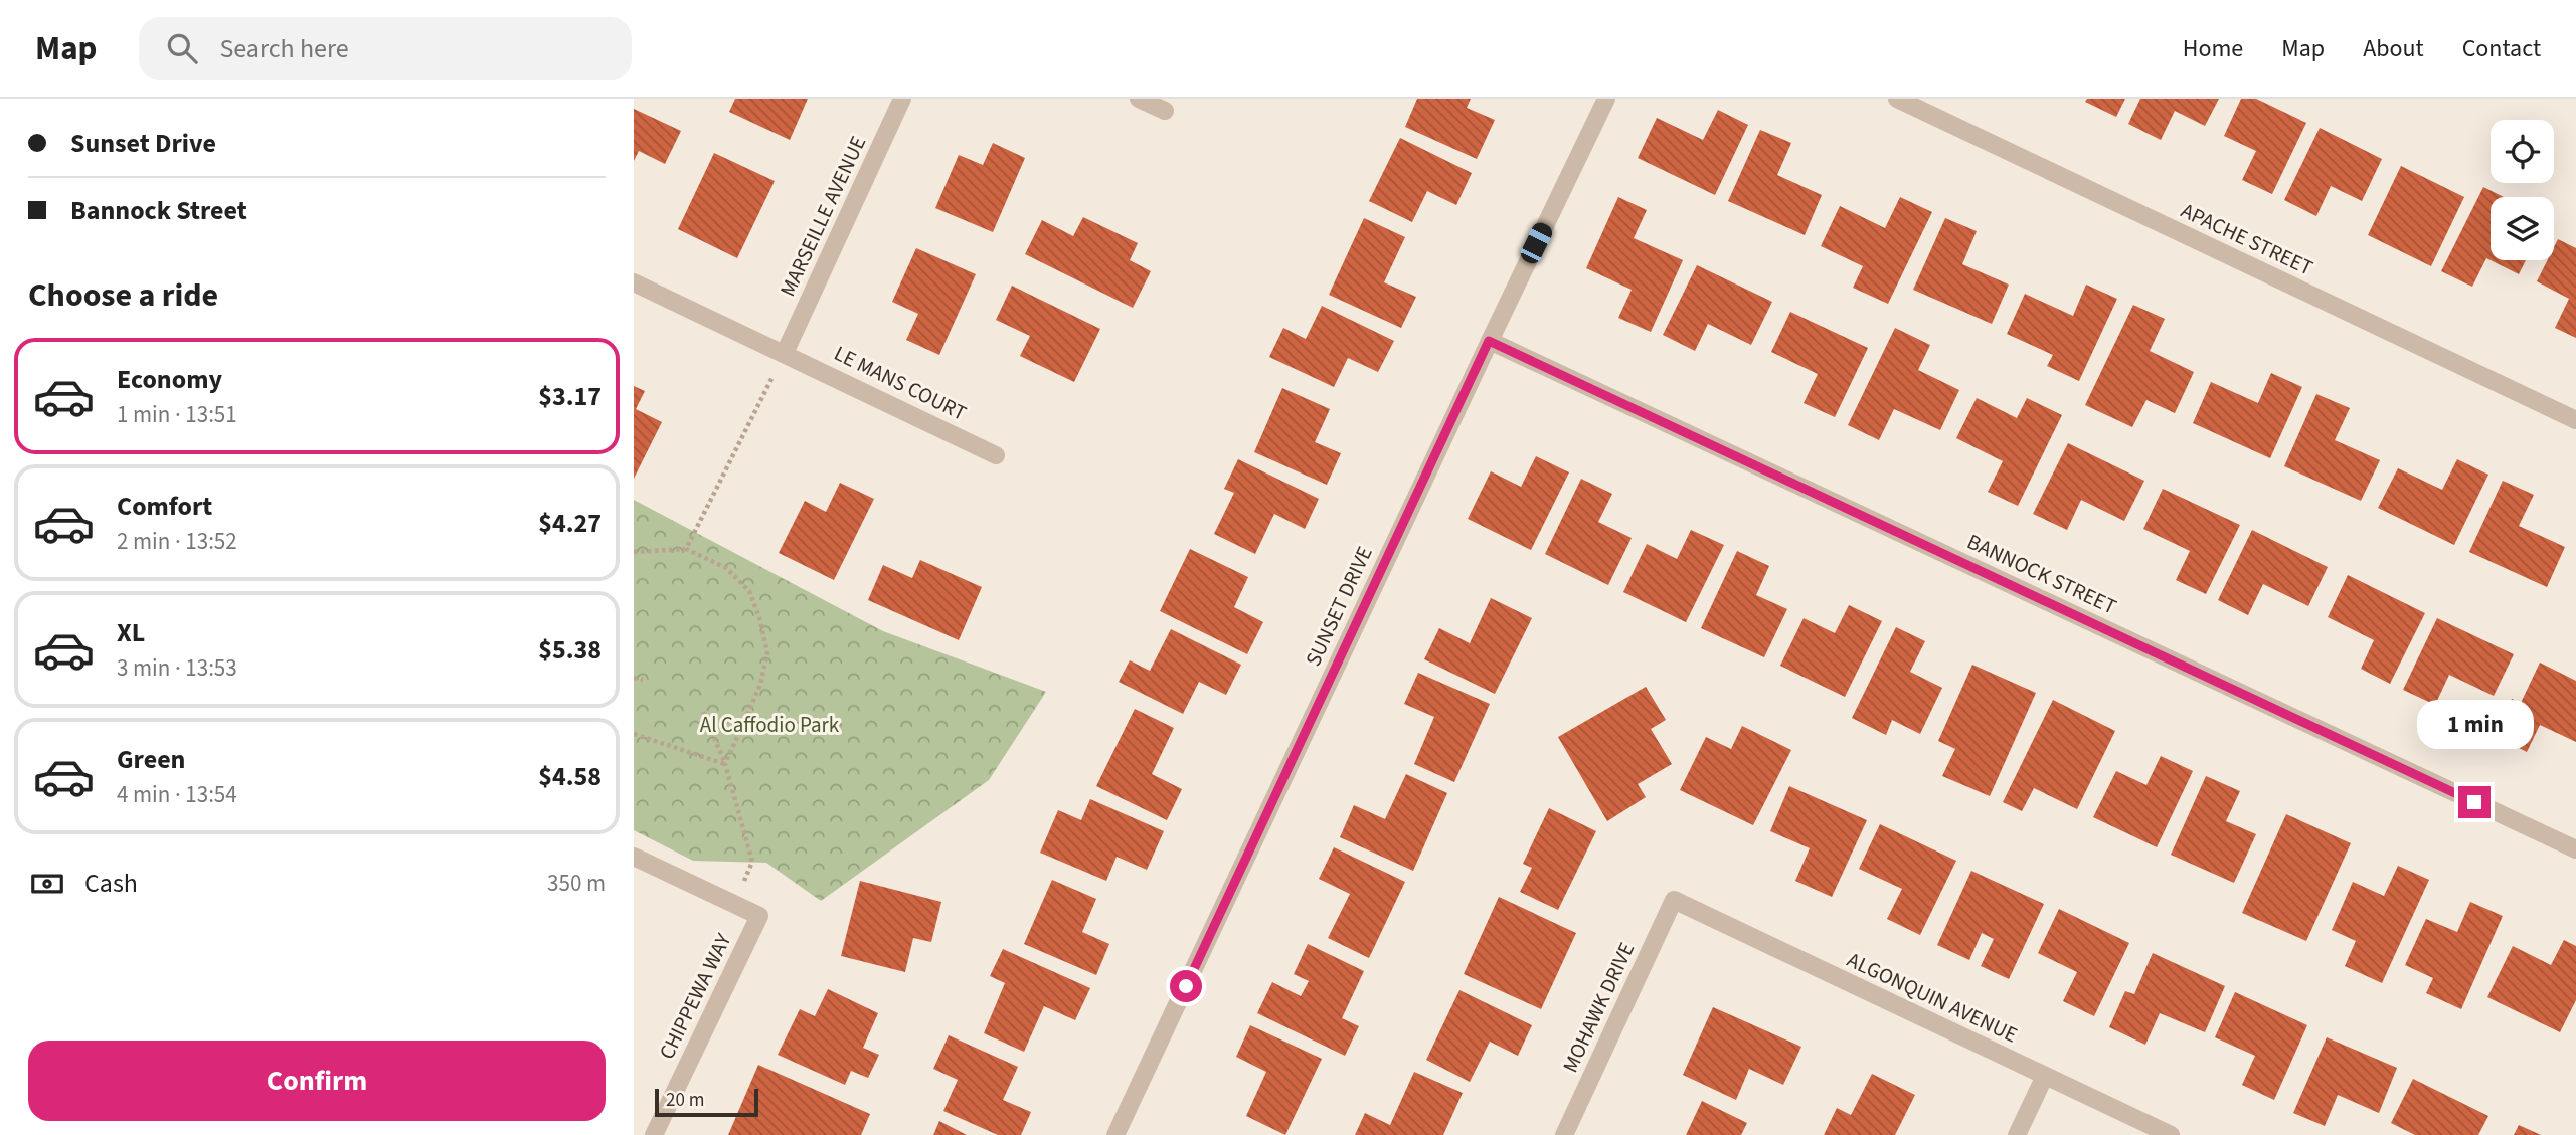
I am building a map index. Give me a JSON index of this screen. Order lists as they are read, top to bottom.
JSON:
{
  "streets": {
    "street": [
      "MARSEILLE AVENUE",
      "APACHE STREET",
      "LE MANS COURT",
      "BANNOCK STREET",
      "SUNSET DRIVE",
      "CHIPPEWA WAY",
      "ALGONQUIN AVENUE",
      "MOHAWK DRIVE"
    ]
  },
  "crossings": [
    ["MARSEILLE AVENUE", "LE MANS COURT"],
    ["BANNOCK STREET", "SUNSET DRIVE"],
    ["ALGONQUIN AVENUE", "MOHAWK DRIVE"]
  ],
  "parks": ["Al Caffodio Park"],
  "scale_bar": "20 m",
  "page": {
    "header": "Map",
    "search": "Search here",
    "nav": [
      "Home",
      "Map",
      "About",
      "Contact"
    ],
    "banner": ["Sunset Drive", "Bannock Street"],
    "heading": "Choose a ride",
    "list": [
      {
        "name": "Economy",
        "note": "1 min · 13:51",
        "value": "$3.17"
      },
      {
        "name": "Comfort",
        "note": "2 min · 13:52",
        "value": "$4.27"
      },
      {
        "name": "XL",
        "note": "3 min · 13:53",
        "value": "$5.38"
      },
      {
        "name": "Green",
        "note": "4 min · 13:54",
        "value": "$4.58"
      }
    ],
    "bubble": "1 min",
    "pay": ["Cash", "350 m"],
    "buttons": "Confirm",
    "scale": "20 m"
  }
}
